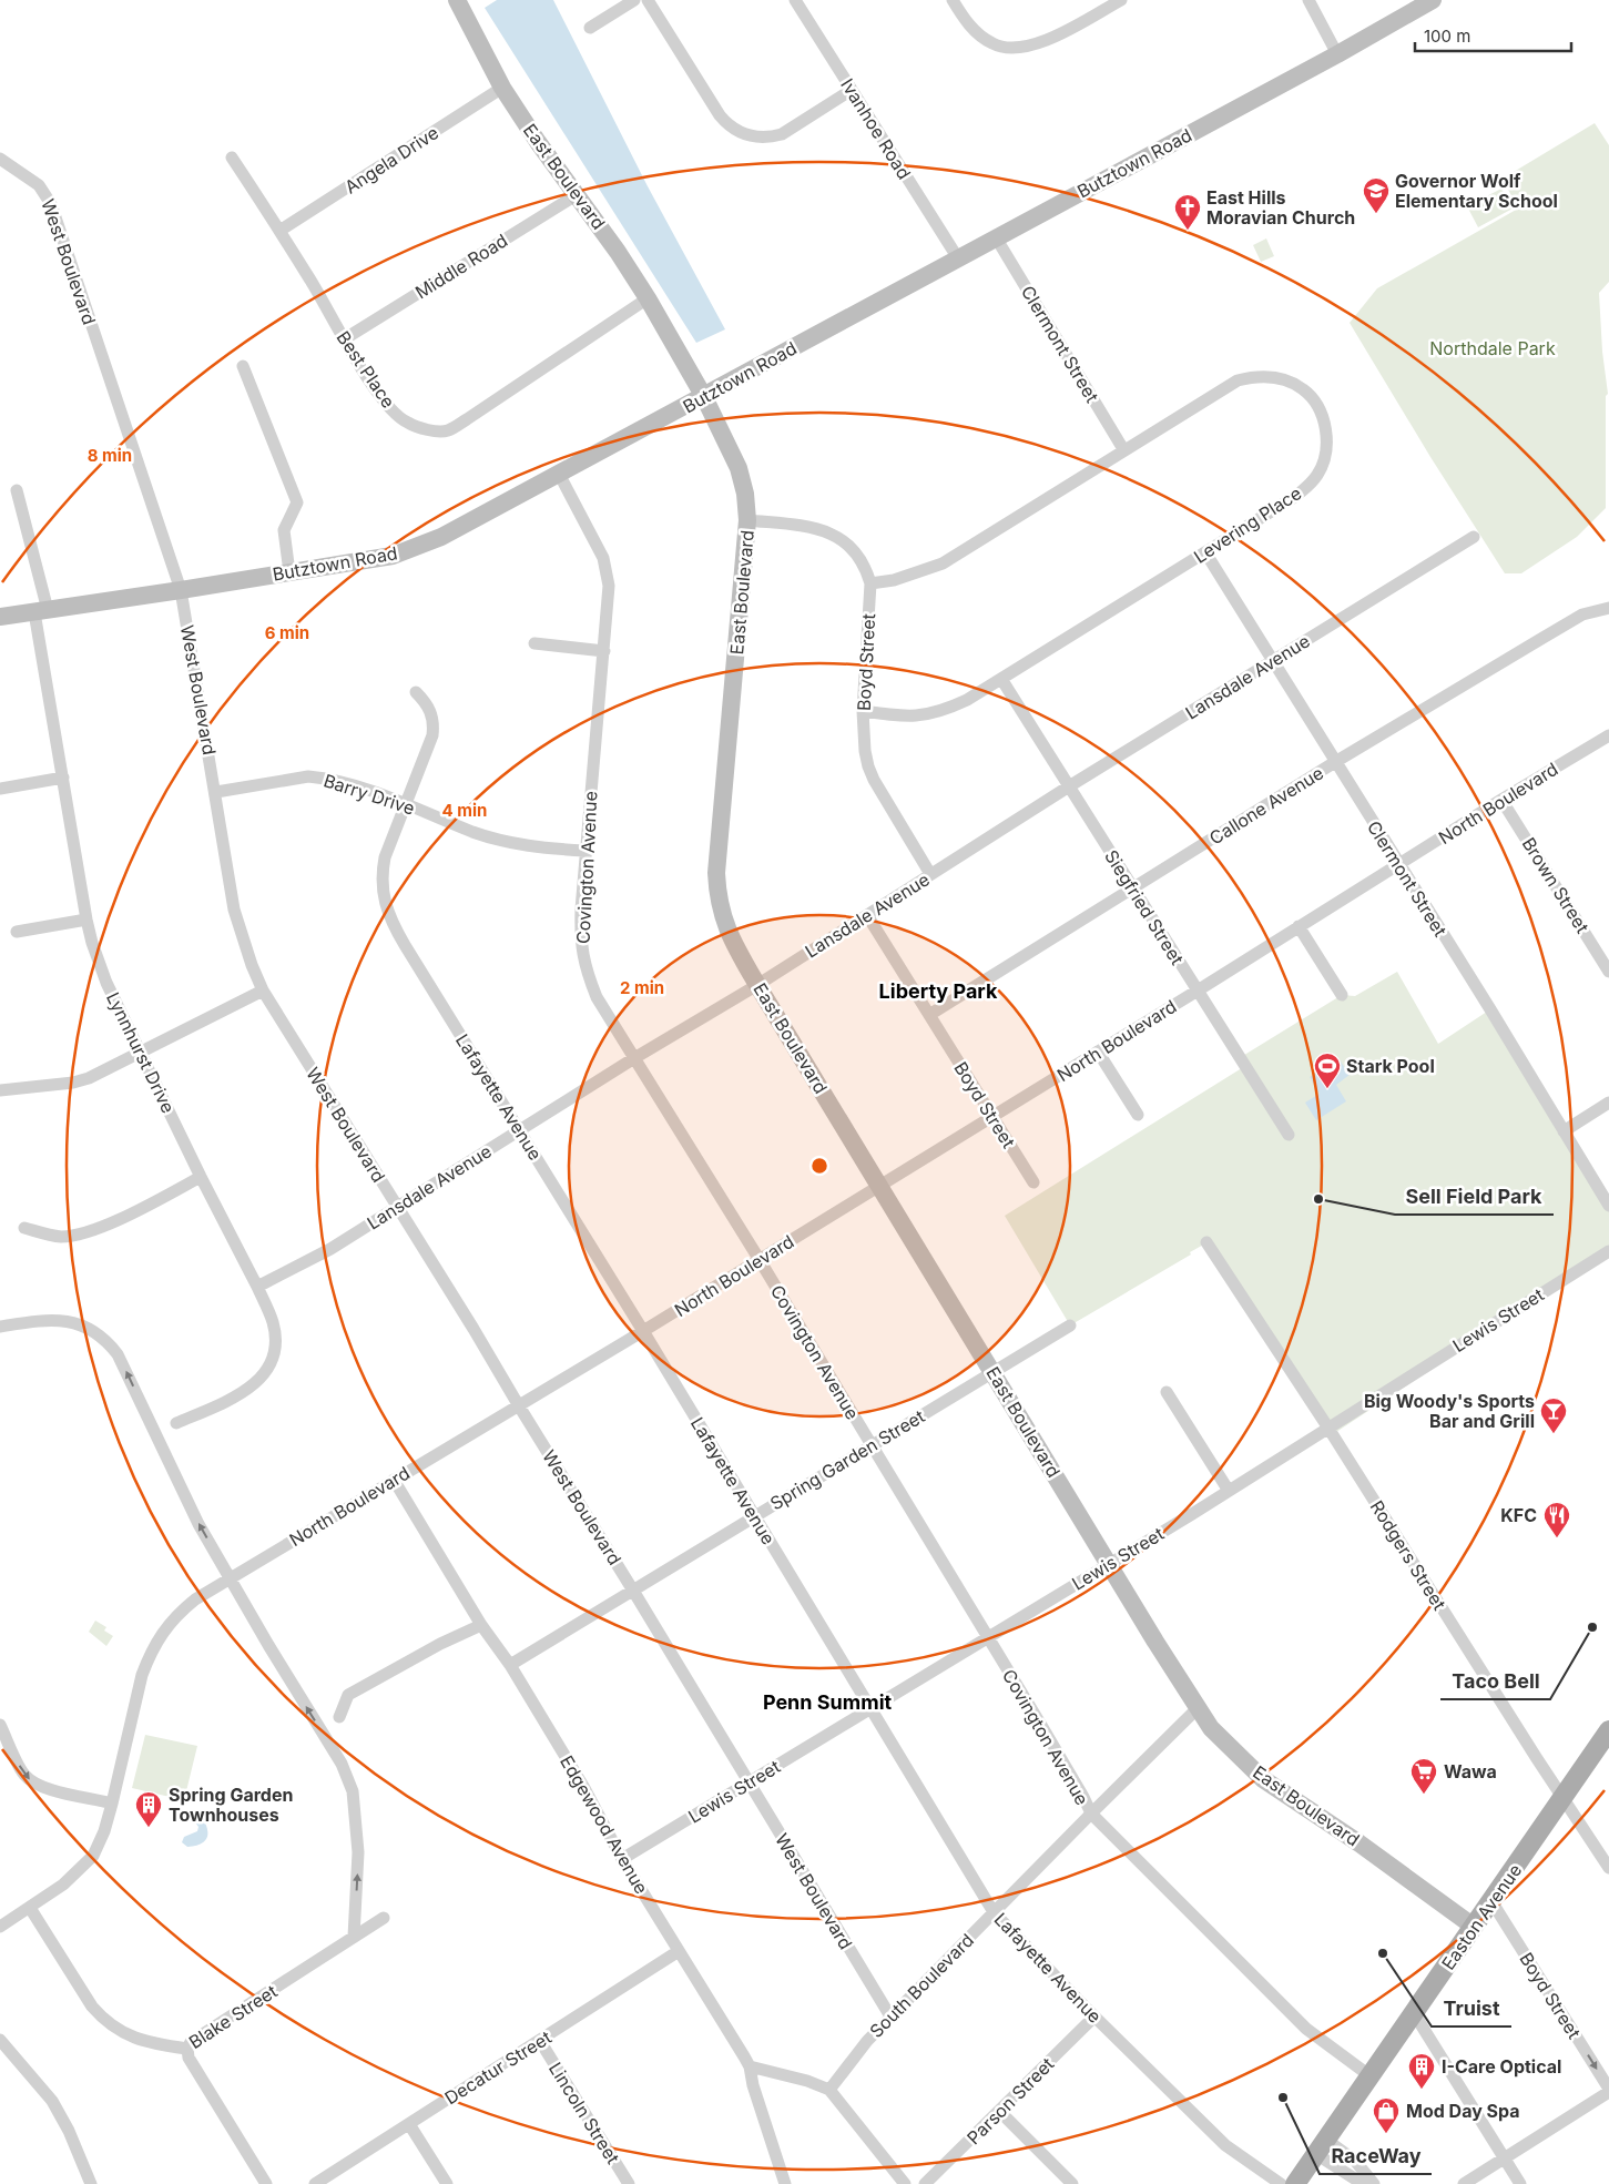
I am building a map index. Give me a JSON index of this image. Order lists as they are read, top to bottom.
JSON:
{
  "streets": {
    "main road": ["Easton Avenue"],
    "street": [
      "Ivanhoe Road",
      "Angela Drive",
      "Butztown Road",
      "East Boulevard",
      "West Boulevard",
      "Middle Road",
      "Clermont Street",
      "Best Place",
      "Levering Place",
      "Boyd Street",
      "Lansdale Avenue",
      "Barry Drive",
      "North Boulevard",
      "Callone Avenue",
      "Covington Avenue",
      "Brown Street",
      "Siegfried Street",
      "Lynnhurst Drive",
      "Lafayette Avenue",
      "Lewis Street",
      "Spring Garden Street",
      "Rodgers Street",
      "Edgewood Avenue",
      "South Boulevard",
      "Blake Street",
      "Decatur Street",
      "Parson Street",
      "Lincoln Street"
    ]
  },
  "crossings": [
    ["Ivanhoe Road", "Butztown Road"],
    ["Angela Drive", "East Boulevard"],
    ["Angela Drive", "Best Place"],
    ["Butztown Road", "East Boulevard"],
    ["Butztown Road", "West Boulevard"],
    ["Butztown Road", "Clermont Street"],
    ["Butztown Road", "Covington Avenue"],
    ["Butztown Road", "Lynnhurst Drive"],
    ["East Boulevard", "Middle Road"],
    ["East Boulevard", "Best Place"],
    ["East Boulevard", "Boyd Street"],
    ["East Boulevard", "Lansdale Avenue"],
    ["East Boulevard", "North Boulevard"],
    ["East Boulevard", "Lewis Street"],
    ["East Boulevard", "Spring Garden Street"],
    ["East Boulevard", "Easton Avenue"],
    ["East Boulevard", "South Boulevard"],
    ["West Boulevard", "Lansdale Avenue"],
    ["West Boulevard", "Barry Drive"],
    ["West Boulevard", "North Boulevard"],
    ["West Boulevard", "Lewis Street"],
    ["West Boulevard", "Spring Garden Street"],
    ["West Boulevard", "South Boulevard"],
    ["Middle Road", "Best Place"],
    ["Clermont Street", "Levering Place"],
    ["Clermont Street", "Lansdale Avenue"],
    ["Clermont Street", "North Boulevard"],
    ["Clermont Street", "Callone Avenue"],
    ["Levering Place", "Boyd Street"],
    ["Levering Place", "Siegfried Street"],
    ["Boyd Street", "Lansdale Avenue"],
    ["Boyd Street", "North Boulevard"],
    ["Boyd Street", "Callone Avenue"],
    ["Boyd Street", "Easton Avenue"],
    ["Lansdale Avenue", "Covington Avenue"],
    ["Lansdale Avenue", "Siegfried Street"],
    ["Lansdale Avenue", "Lynnhurst Drive"],
    ["Lansdale Avenue", "Lafayette Avenue"],
    ["Barry Drive", "Covington Avenue"],
    ["Barry Drive", "Lafayette Avenue"],
    ["North Boulevard", "Covington Avenue"],
    ["North Boulevard", "Brown Street"],
    ["North Boulevard", "Siegfried Street"],
    ["North Boulevard", "Lafayette Avenue"],
    ["North Boulevard", "Edgewood Avenue"],
    ["North Boulevard", "Blake Street"],
    ["Callone Avenue", "Siegfried Street"],
    ["Covington Avenue", "Lewis Street"],
    ["Covington Avenue", "Spring Garden Street"],
    ["Covington Avenue", "Easton Avenue"],
    ["Covington Avenue", "South Boulevard"],
    ["Lafayette Avenue", "Lewis Street"],
    ["Lafayette Avenue", "Spring Garden Street"],
    ["Lafayette Avenue", "South Boulevard"],
    ["Lafayette Avenue", "Parson Street"],
    ["Lewis Street", "Rodgers Street"],
    ["Lewis Street", "Edgewood Avenue"],
    ["Spring Garden Street", "Edgewood Avenue"],
    ["Rodgers Street", "Easton Avenue"],
    ["Edgewood Avenue", "Decatur Street"],
    ["Decatur Street", "Lincoln Street"]
  ],
  "districts": ["Liberty Park", "Penn Summit"],
  "parks": ["Northdale Park"],
  "places": {
    "school or university": ["Governor Wolf Elementary School"],
    "church": ["East Hills Moravian Church"],
    "sports": ["Stark Pool"],
    "other": [
      "Sell Field Park",
      "Taco Bell",
      "Truist",
      "RaceWay"
    ],
    "bar": ["Big Woody's Sports Bar and Grill"],
    "restaurant": ["KFC"],
    "supermarket": ["Wawa"],
    "building": ["Spring Garden Townhouses", "I-Care Optical"],
    "shop": ["Mod Day Spa"]
  },
  "scale_bar": "100 m",
  "rings": [
    "8 min",
    "6 min",
    "4 min",
    "2 min"
  ]
}
